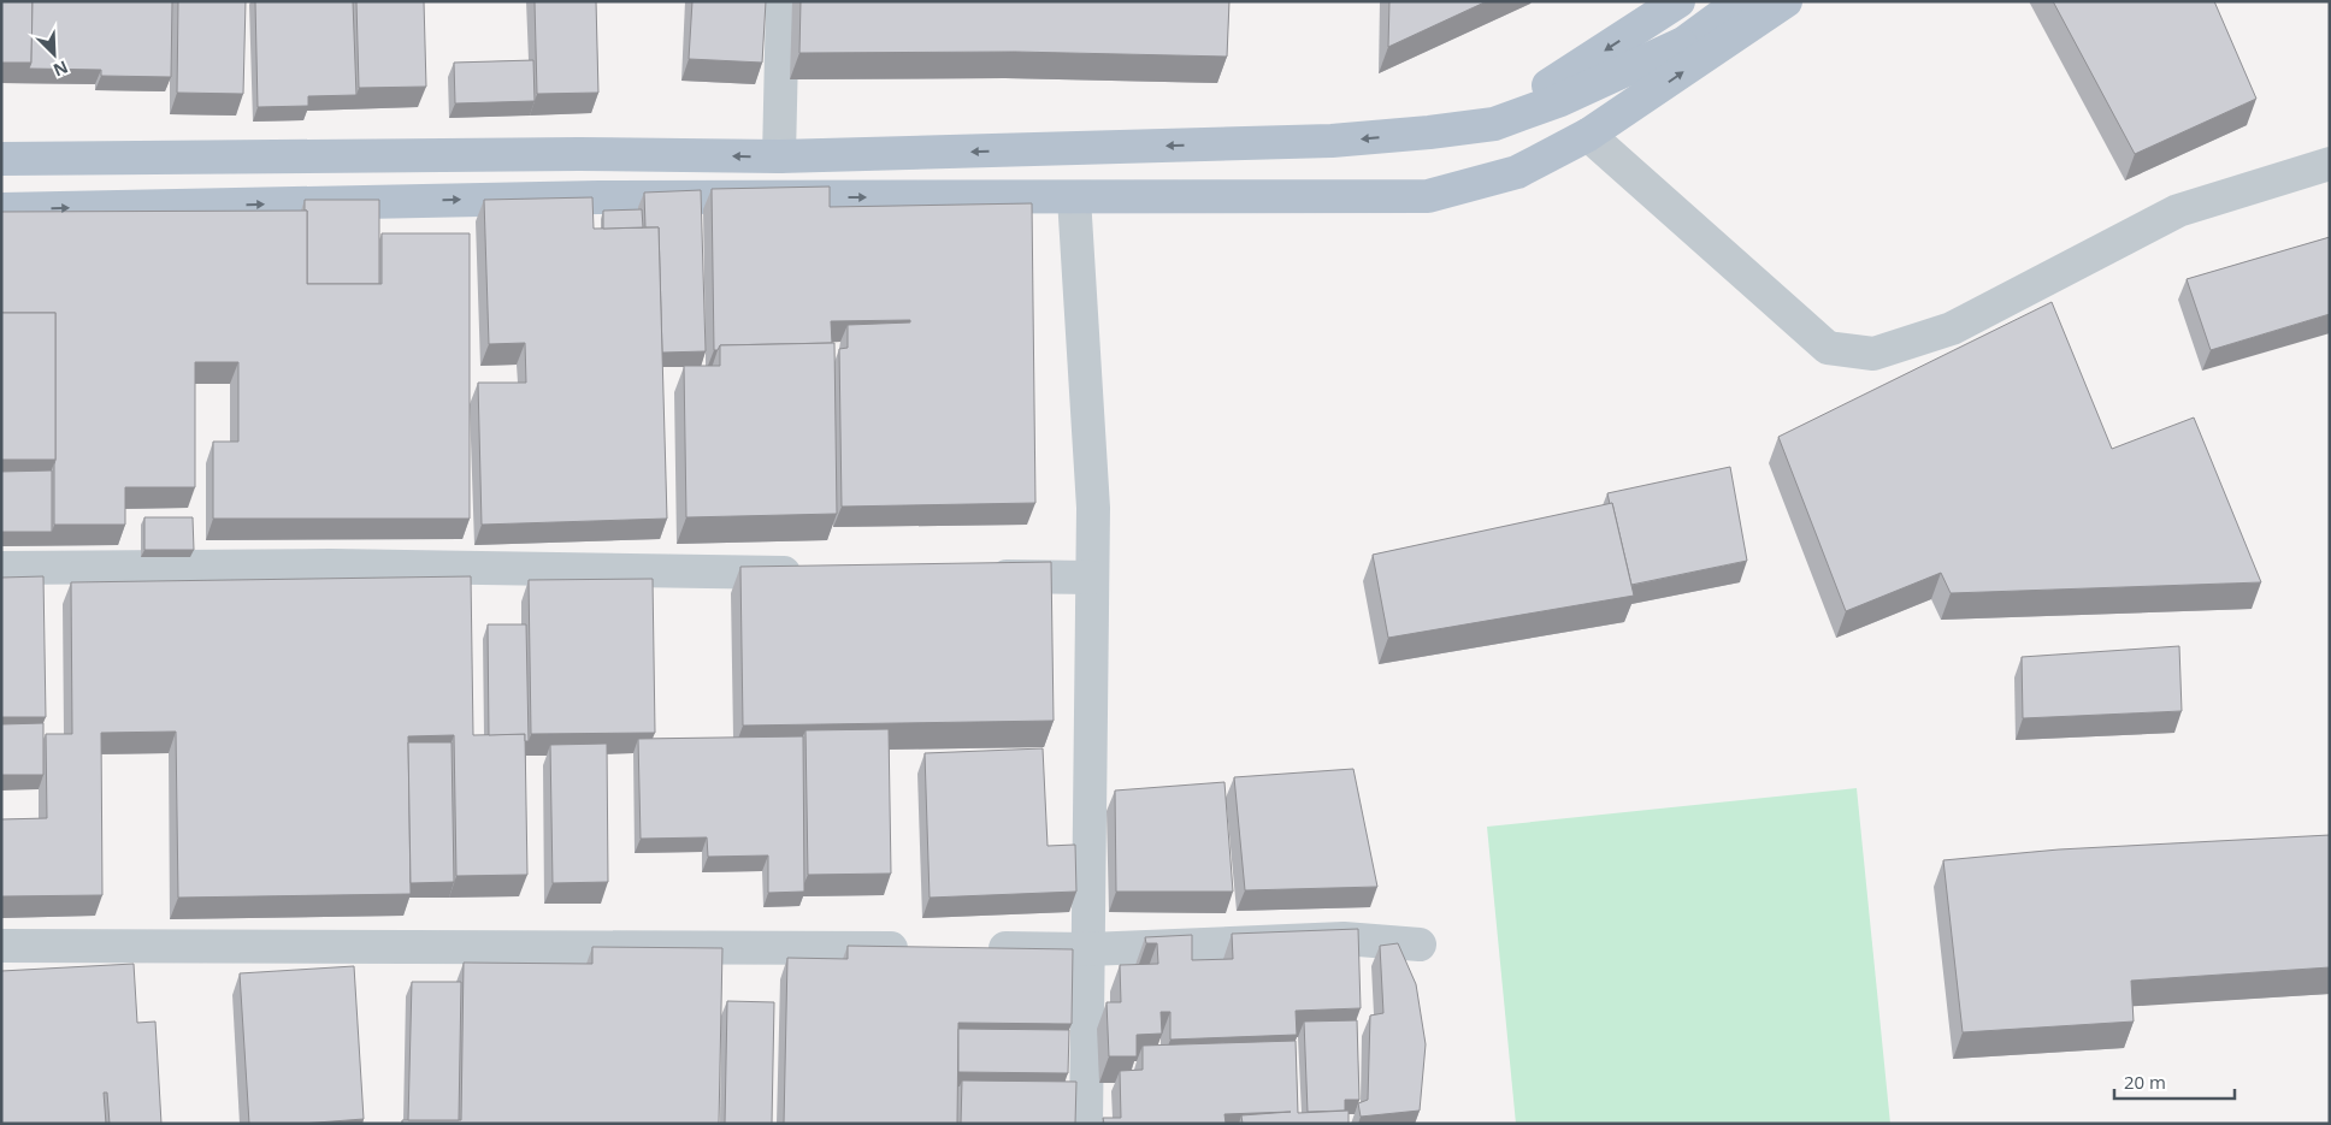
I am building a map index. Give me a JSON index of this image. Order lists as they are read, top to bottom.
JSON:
{
  "scale_bar": "20 m",
  "north": "bottom right"
}
